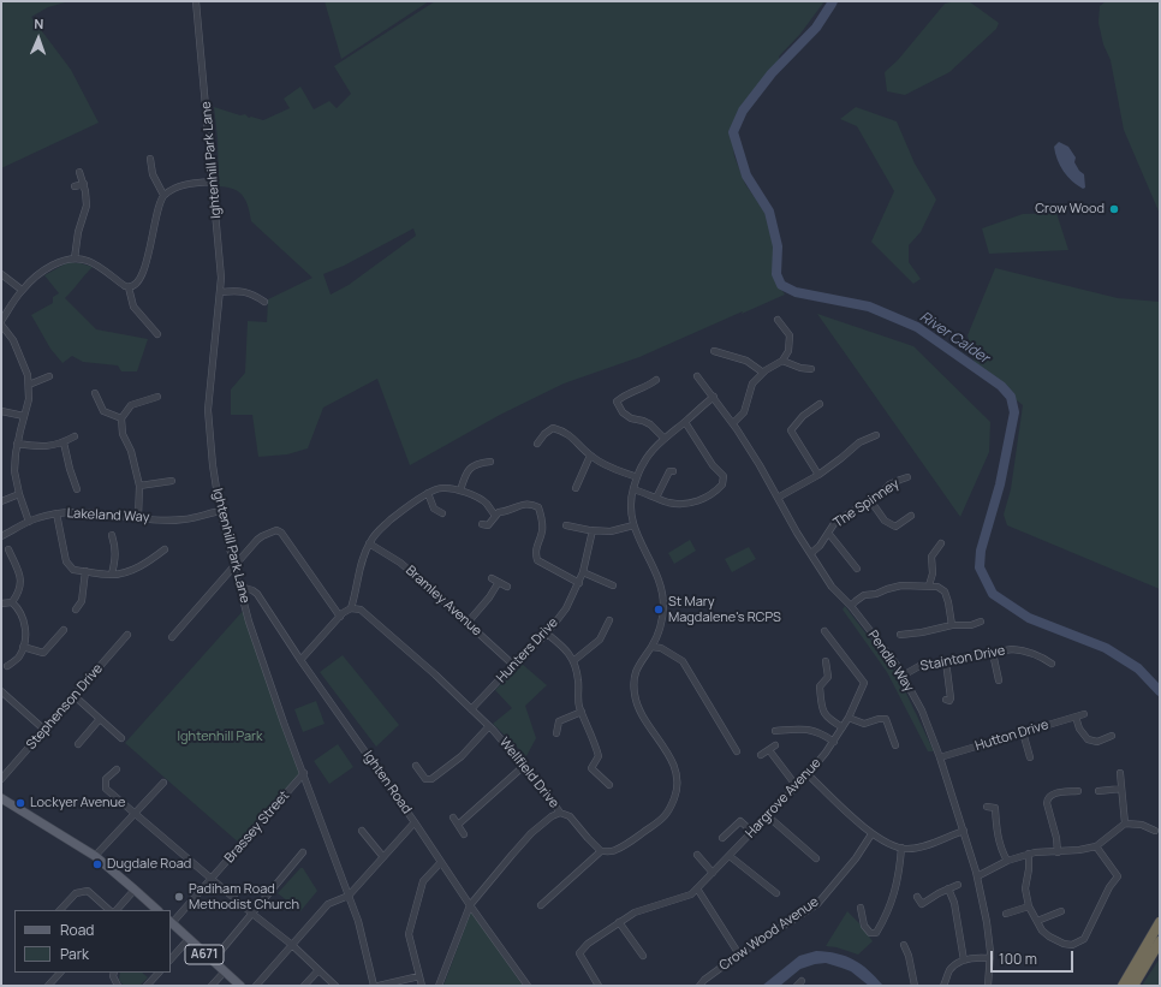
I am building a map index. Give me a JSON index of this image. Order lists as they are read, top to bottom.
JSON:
{
  "streets": {
    "main road": ["A671"],
    "street": [
      "Ightenhill Park Lane",
      "The Spinney",
      "Lakeland Way",
      "Bramley Avenue",
      "Hunters Drive",
      "Stainton Drive",
      "Pendle Way",
      "Stephenson Drive",
      "Hutton Drive",
      "Wellfield Drive",
      "Ighten Road",
      "Hargrove Avenue",
      "Brassey Street",
      "Crow Wood Avenue"
    ]
  },
  "crossings": [
    ["Ightenhill Park Lane", "Lakeland Way"],
    ["Ightenhill Park Lane", "Ighten Road"],
    ["Ightenhill Park Lane", "Brassey Street"],
    ["The Spinney", "Pendle Way"],
    ["Bramley Avenue", "Hunters Drive"],
    ["Hunters Drive", "Wellfield Drive"],
    ["Stainton Drive", "Pendle Way"],
    ["Pendle Way", "Hutton Drive"],
    ["Brassey Street", "A671"]
  ],
  "water": ["River Calder"],
  "parks": ["Ightenhill Park"],
  "places": [
    "Crow Wood",
    "St Mary Magdalene's RCPS",
    "Lockyer Avenue",
    "Dugdale Road",
    "Padiham Road Methodist Church"
  ],
  "legend": ["Road", "Park"],
  "scale_bar": "100 m",
  "north": "top"
}
